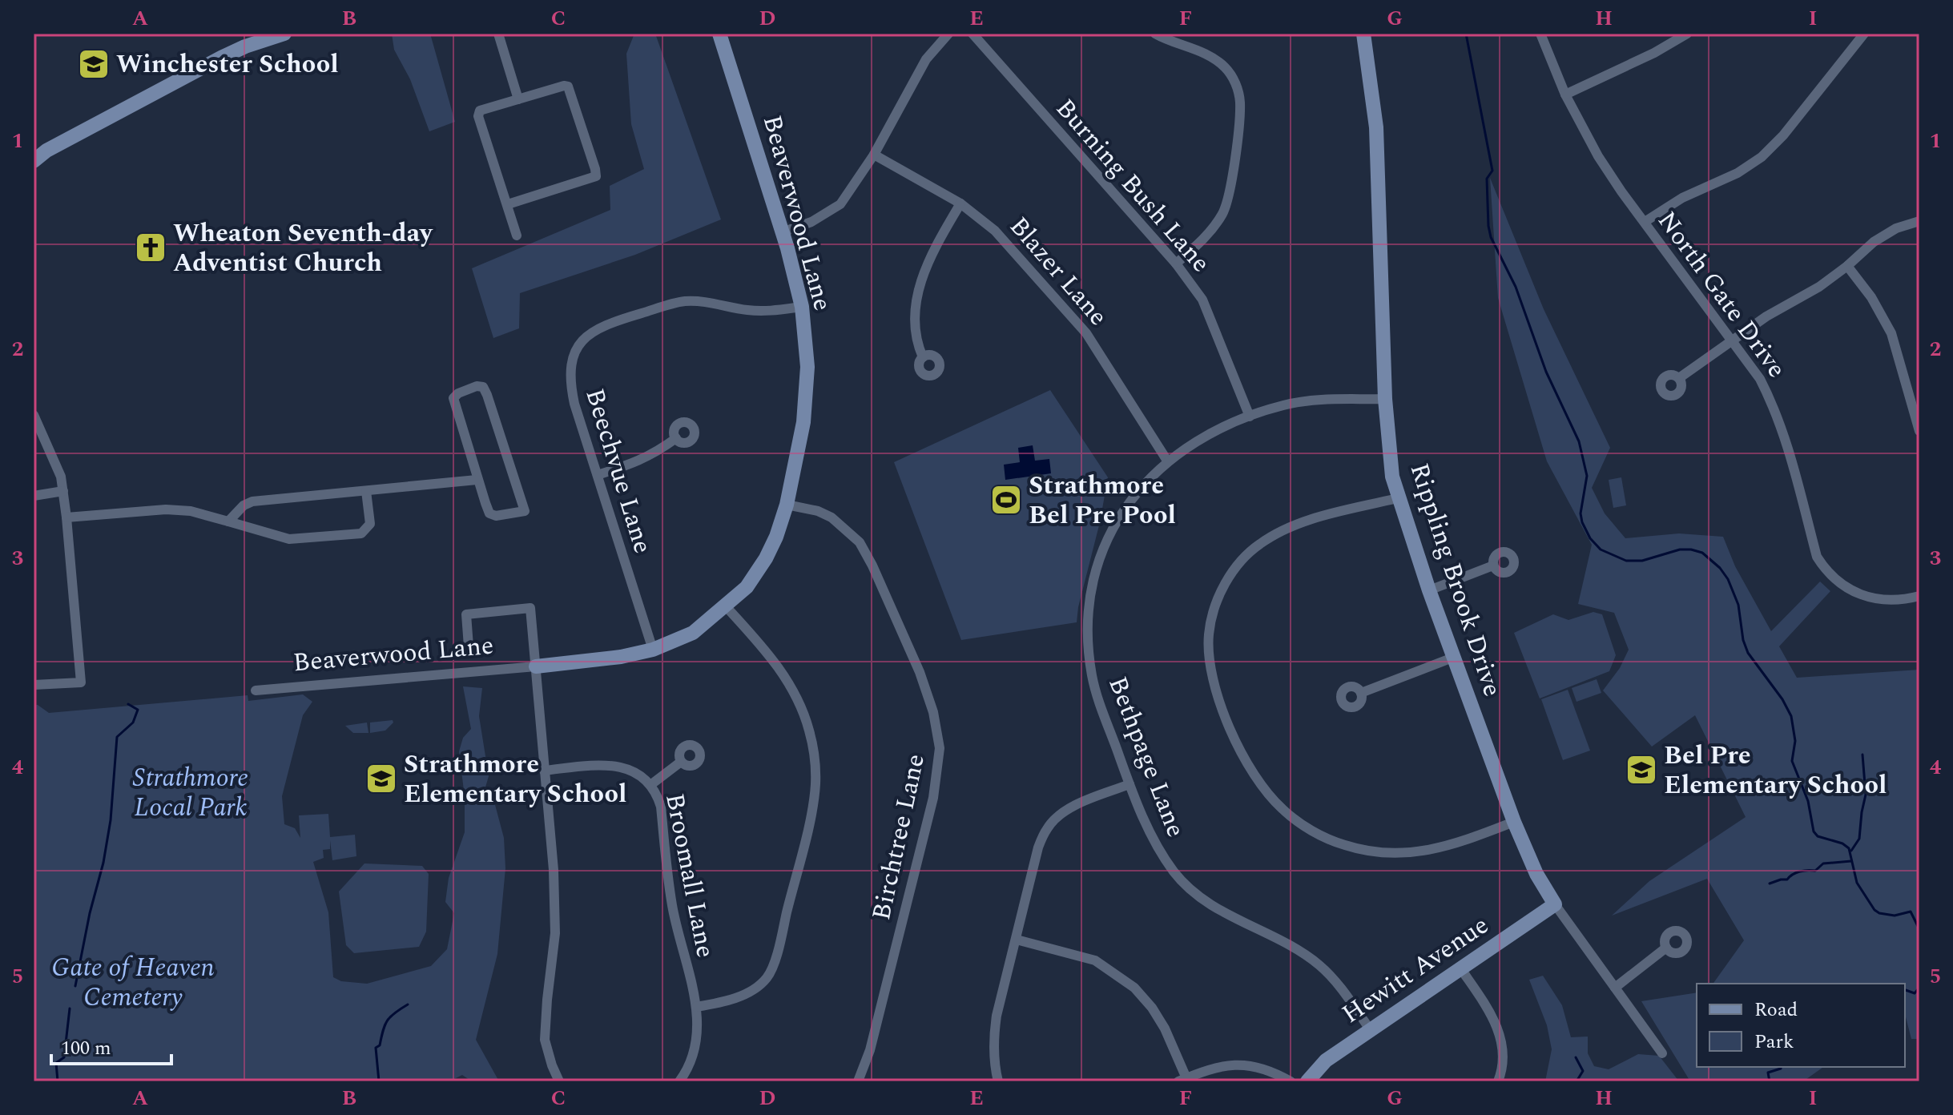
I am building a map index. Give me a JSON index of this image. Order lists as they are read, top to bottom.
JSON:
{
  "streets": {
    "street": [
      "Burning Bush Lane",
      "Beaverwood Lane",
      "Blazer Lane",
      "North Gate Drive",
      "Beechvue Lane",
      "Rippling Brook Drive",
      "Bethpage Lane",
      "Birchtree Lane",
      "Broomall Lane",
      "Hewitt Avenue"
    ]
  },
  "crossings": [
    ["Burning Bush Lane", "Bethpage Lane"],
    ["Beaverwood Lane", "Beechvue Lane"],
    ["Beaverwood Lane", "Birchtree Lane"],
    ["Blazer Lane", "Bethpage Lane"],
    ["Rippling Brook Drive", "Bethpage Lane"],
    ["Rippling Brook Drive", "Hewitt Avenue"],
    ["Bethpage Lane", "Hewitt Avenue"]
  ],
  "parks": ["Strathmore Local Park", "Gate of Heaven Cemetery"],
  "places": {
    "school or university": ["Winchester School", "Bel Pre Elementary School", "Strathmore Elementary School"],
    "church": ["Wheaton Seventh-day Adventist Church"],
    "sports": ["Strathmore Bel Pre Pool"]
  },
  "legend": ["Road", "Park"],
  "scale_bar": "100 m",
  "grid": {
    "columns": [
      "A",
      "B",
      "C",
      "D",
      "E",
      "F",
      "G",
      "H",
      "I"
    ],
    "rows": [
      "1",
      "2",
      "3",
      "4",
      "5"
    ]
  }
}
